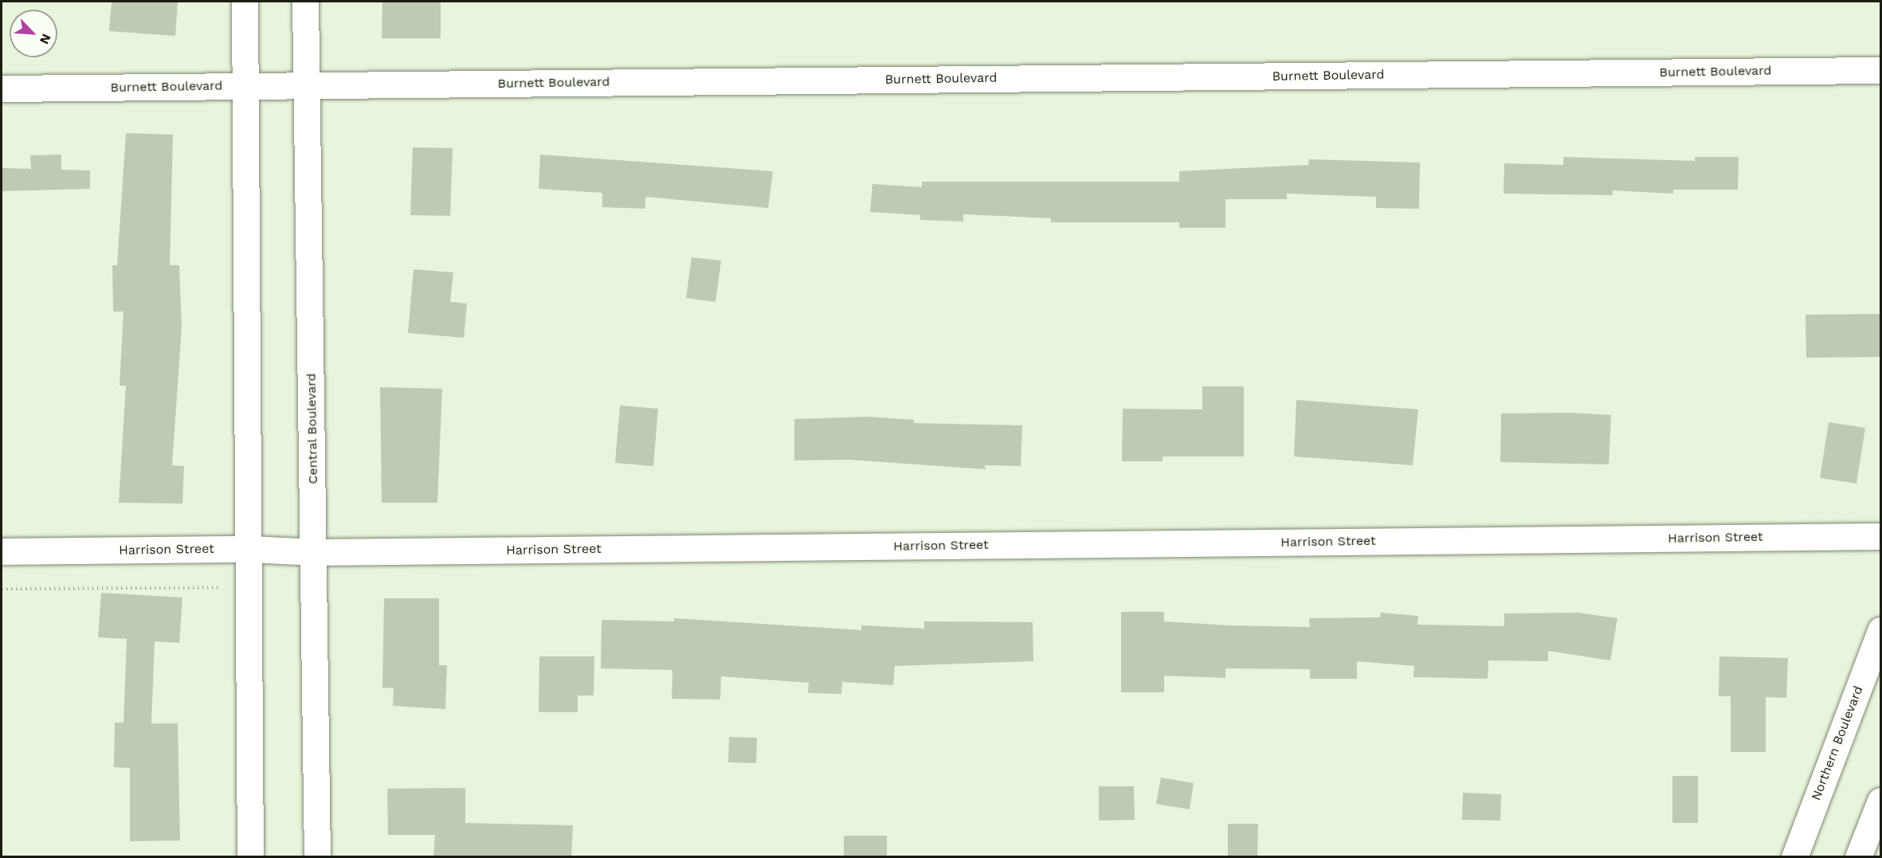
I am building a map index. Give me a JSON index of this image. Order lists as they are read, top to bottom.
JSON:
{
  "streets": {
    "street": [
      "Burnett Boulevard",
      "Central Boulevard",
      "Harrison Street",
      "Northern Boulevard"
    ]
  },
  "crossings": [
    ["Burnett Boulevard", "Central Boulevard"],
    ["Central Boulevard", "Harrison Street"]
  ],
  "north": "bottom right"
}
